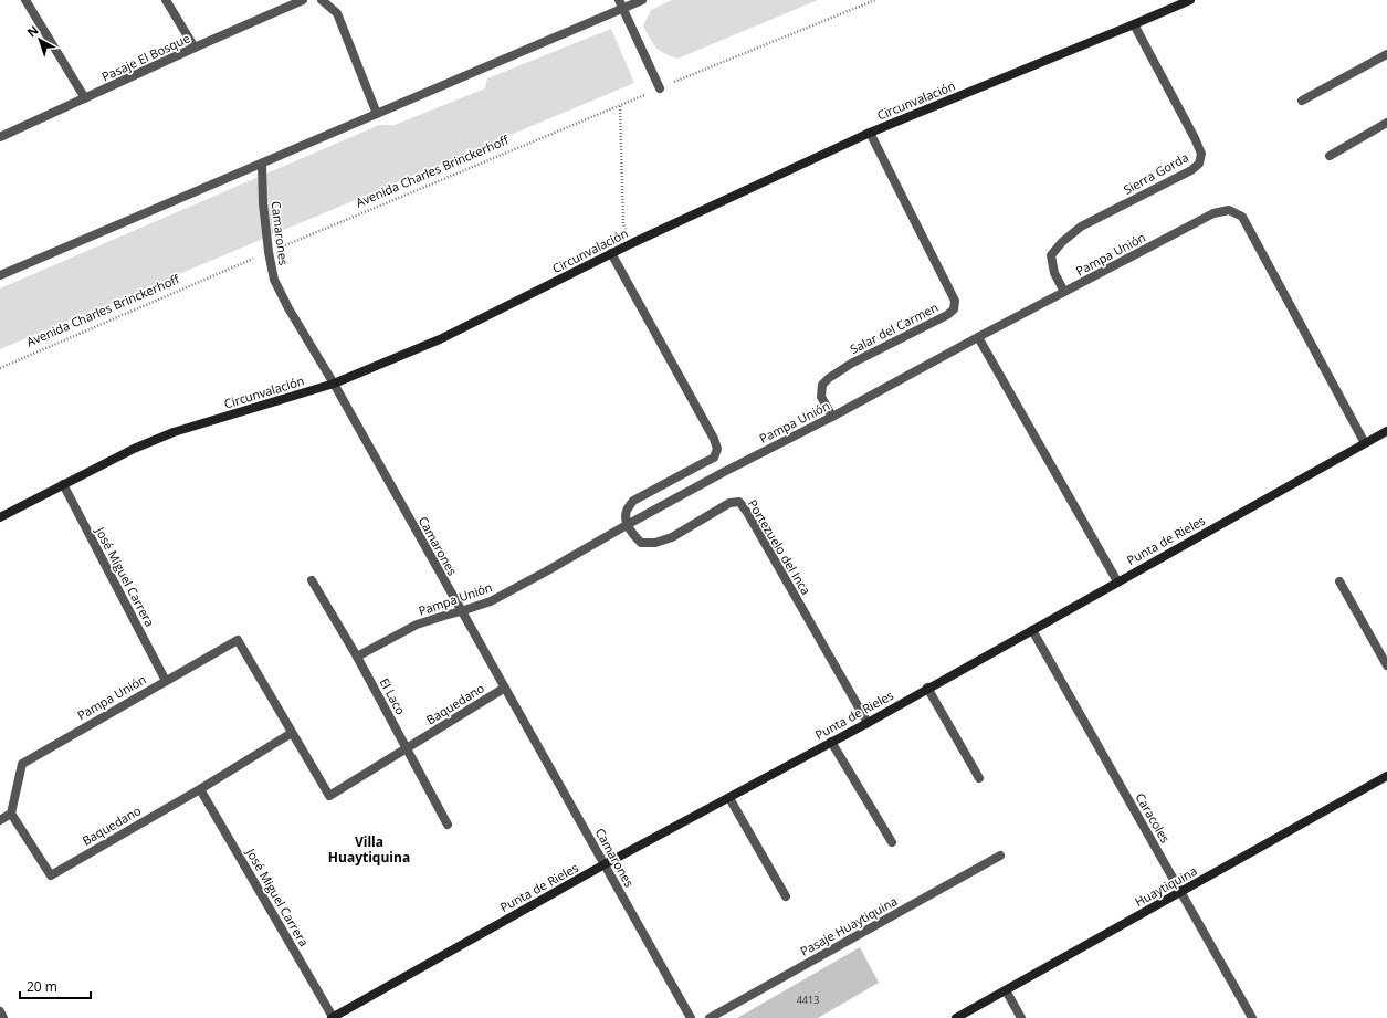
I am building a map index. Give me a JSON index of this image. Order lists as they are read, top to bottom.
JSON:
{
  "streets": {
    "street": [
      "Pasaje El Bosque",
      "Circunvalación",
      "Sierra Gorda",
      "Camarones",
      "Pampa Unión",
      "Salar del Carmen",
      "Punta de Rieles",
      "Portezuelo del Inca",
      "José Miguel Carrera",
      "El Laco",
      "Baquedano",
      "Caracoles",
      "Huaytiquina",
      "Pasaje Huaytiquina"
    ],
    "path": ["Avenida Charles Brinckerhoff"]
  },
  "crossings": [
    ["Circunvalación", "Sierra Gorda"],
    ["Circunvalación", "Camarones"],
    ["Circunvalación", "Salar del Carmen"],
    ["Circunvalación", "José Miguel Carrera"],
    ["Avenida Charles Brinckerhoff", "Camarones"],
    ["Sierra Gorda", "Pampa Unión"],
    ["Camarones", "Pampa Unión"],
    ["Camarones", "Punta de Rieles"],
    ["Camarones", "Baquedano"],
    ["Pampa Unión", "Salar del Carmen"],
    ["Pampa Unión", "Punta de Rieles"],
    ["Pampa Unión", "Portezuelo del Inca"],
    ["Pampa Unión", "José Miguel Carrera"],
    ["Pampa Unión", "El Laco"],
    ["Pampa Unión", "Baquedano"],
    ["Punta de Rieles", "Portezuelo del Inca"],
    ["Punta de Rieles", "José Miguel Carrera"],
    ["Punta de Rieles", "Caracoles"],
    ["José Miguel Carrera", "Baquedano"],
    ["El Laco", "Baquedano"],
    ["Caracoles", "Huaytiquina"]
  ],
  "districts": ["Villa Huaytiquina"],
  "house_numbers": ["4413"],
  "scale_bar": "20 m",
  "north": "top left"
}
